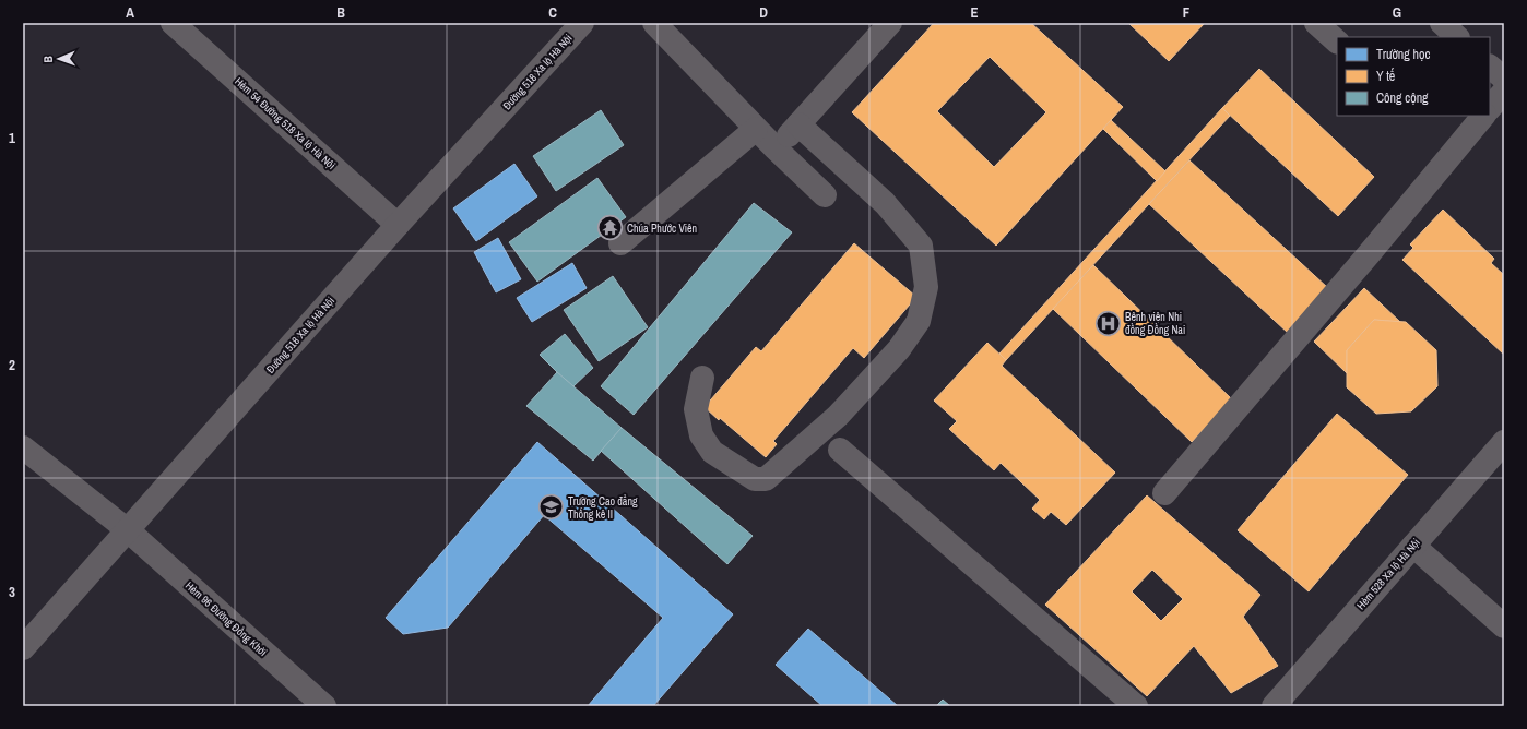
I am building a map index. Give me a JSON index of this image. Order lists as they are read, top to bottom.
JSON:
{
  "streets": {
    "street": [
      "Đường 518 Xa lộ Hà Nội",
      "Hẻm 54 Đường 518 Xa lộ Hà Nội",
      "Hẻm 528 Xa lộ Hà Nội",
      "Hẻm 96 Đường Đồng Khởi"
    ]
  },
  "crossings": [
    ["Đường 518 Xa lộ Hà Nội", "Hẻm 54 Đường 518 Xa lộ Hà Nội"],
    ["Đường 518 Xa lộ Hà Nội", "Hẻm 96 Đường Đồng Khởi"]
  ],
  "places": {
    "temple": ["Chúa Phước Viên"],
    "hospital": ["Bệnh viện Nhi đồng Đồng Nai"],
    "school or university": ["Trường Cao đẳng Thống kê II"]
  },
  "legend": ["Trường học", "Y tế", "Công cộng"],
  "north": "left",
  "grid": {
    "columns": [
      "A",
      "B",
      "C",
      "D",
      "E",
      "F",
      "G"
    ],
    "rows": ["1", "2", "3"]
  }
}
